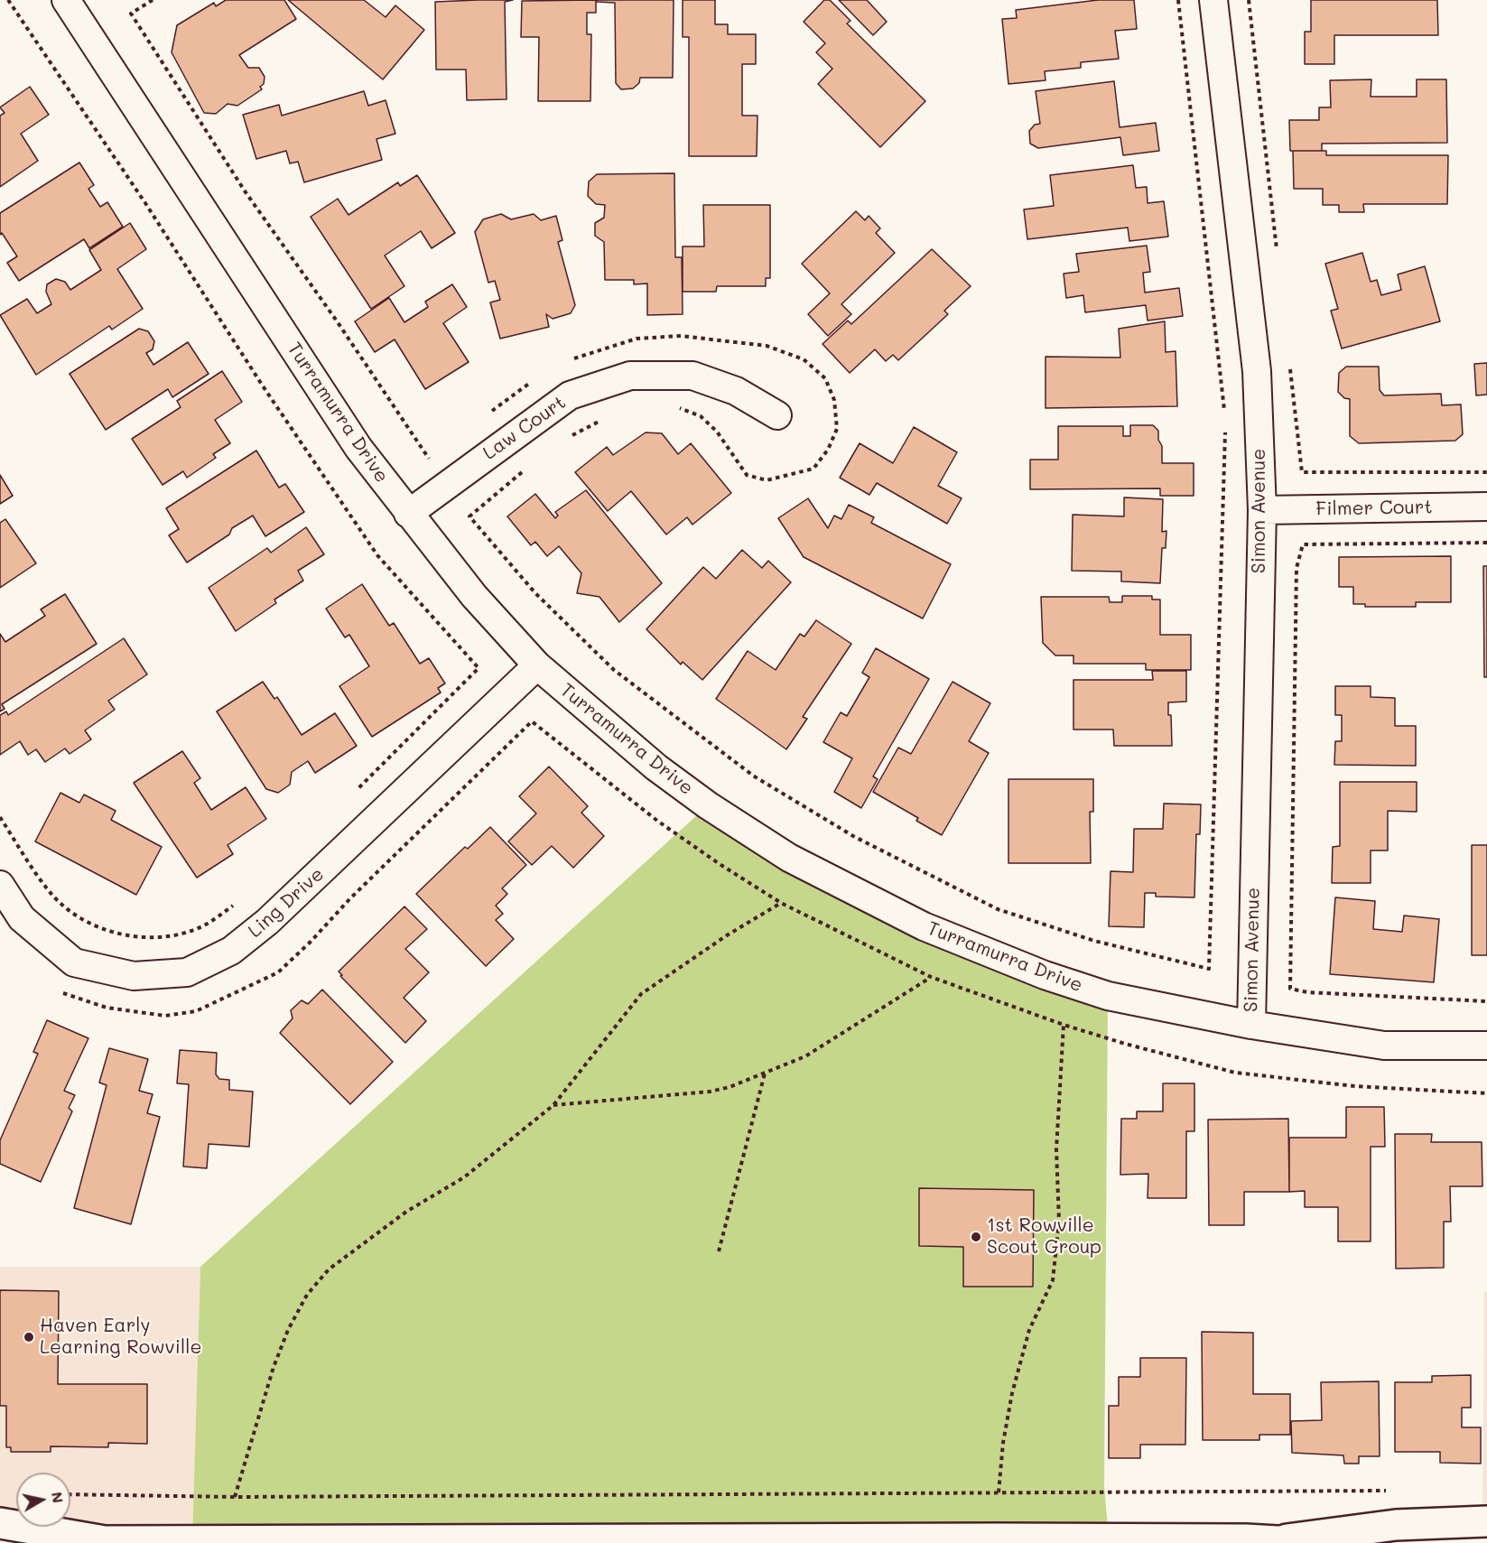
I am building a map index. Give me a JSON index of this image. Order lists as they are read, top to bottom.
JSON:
{
  "streets": {
    "street": [
      "Turramurra Drive",
      "Law Court",
      "Filmer Court",
      "Simon Avenue",
      "Ling Drive"
    ]
  },
  "crossings": [
    ["Turramurra Drive", "Law Court"],
    ["Turramurra Drive", "Simon Avenue"],
    ["Turramurra Drive", "Ling Drive"],
    ["Filmer Court", "Simon Avenue"]
  ],
  "places": ["1st Rowville Scout Group", "Haven Early Learning Rowville"],
  "north": "right"
}
